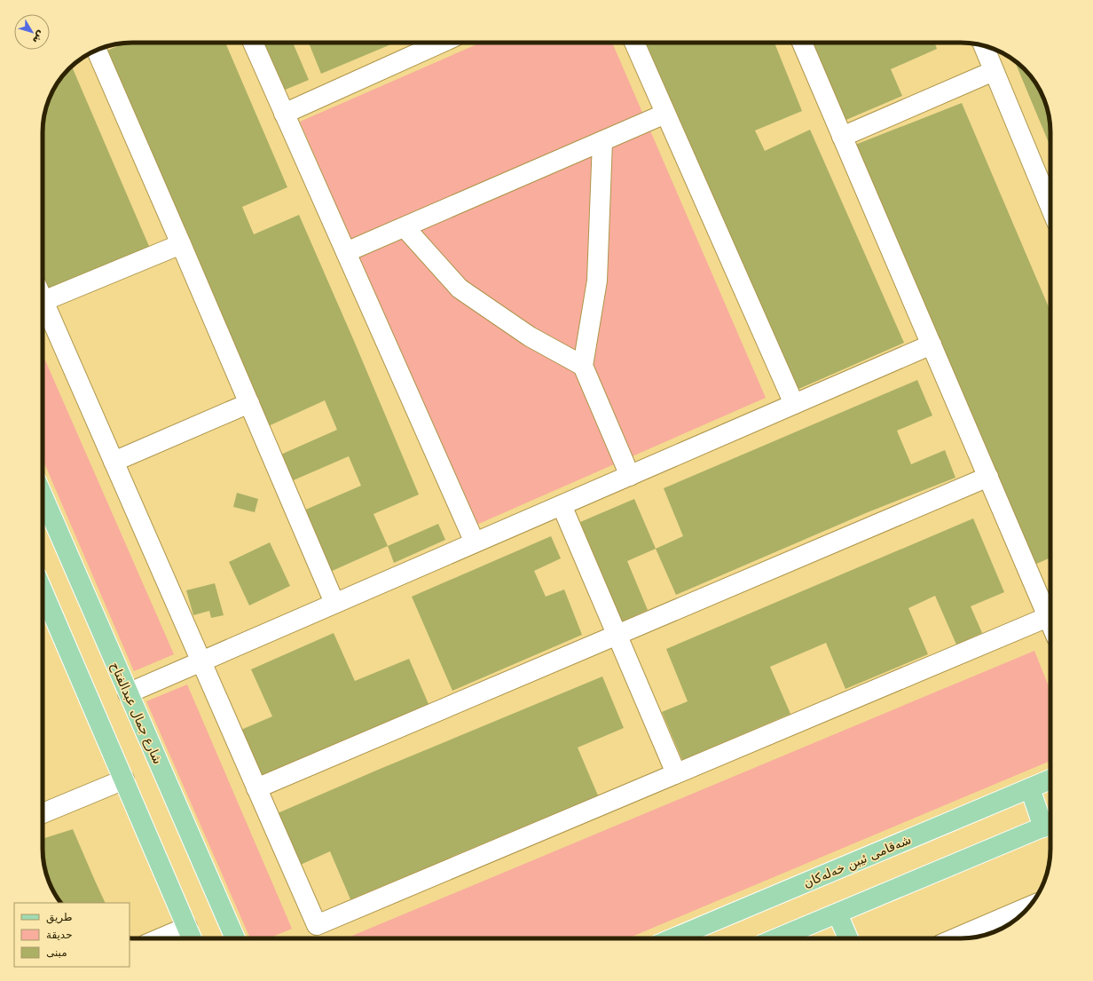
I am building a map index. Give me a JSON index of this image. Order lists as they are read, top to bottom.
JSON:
{
  "streets": {
    "main road": ["شارع جمال عبدالفتاح", "شەقامی ئیبن خەلەکان"]
  },
  "legend": ["طريق", "حديقة", "مبنى"],
  "north": "bottom right"
}
